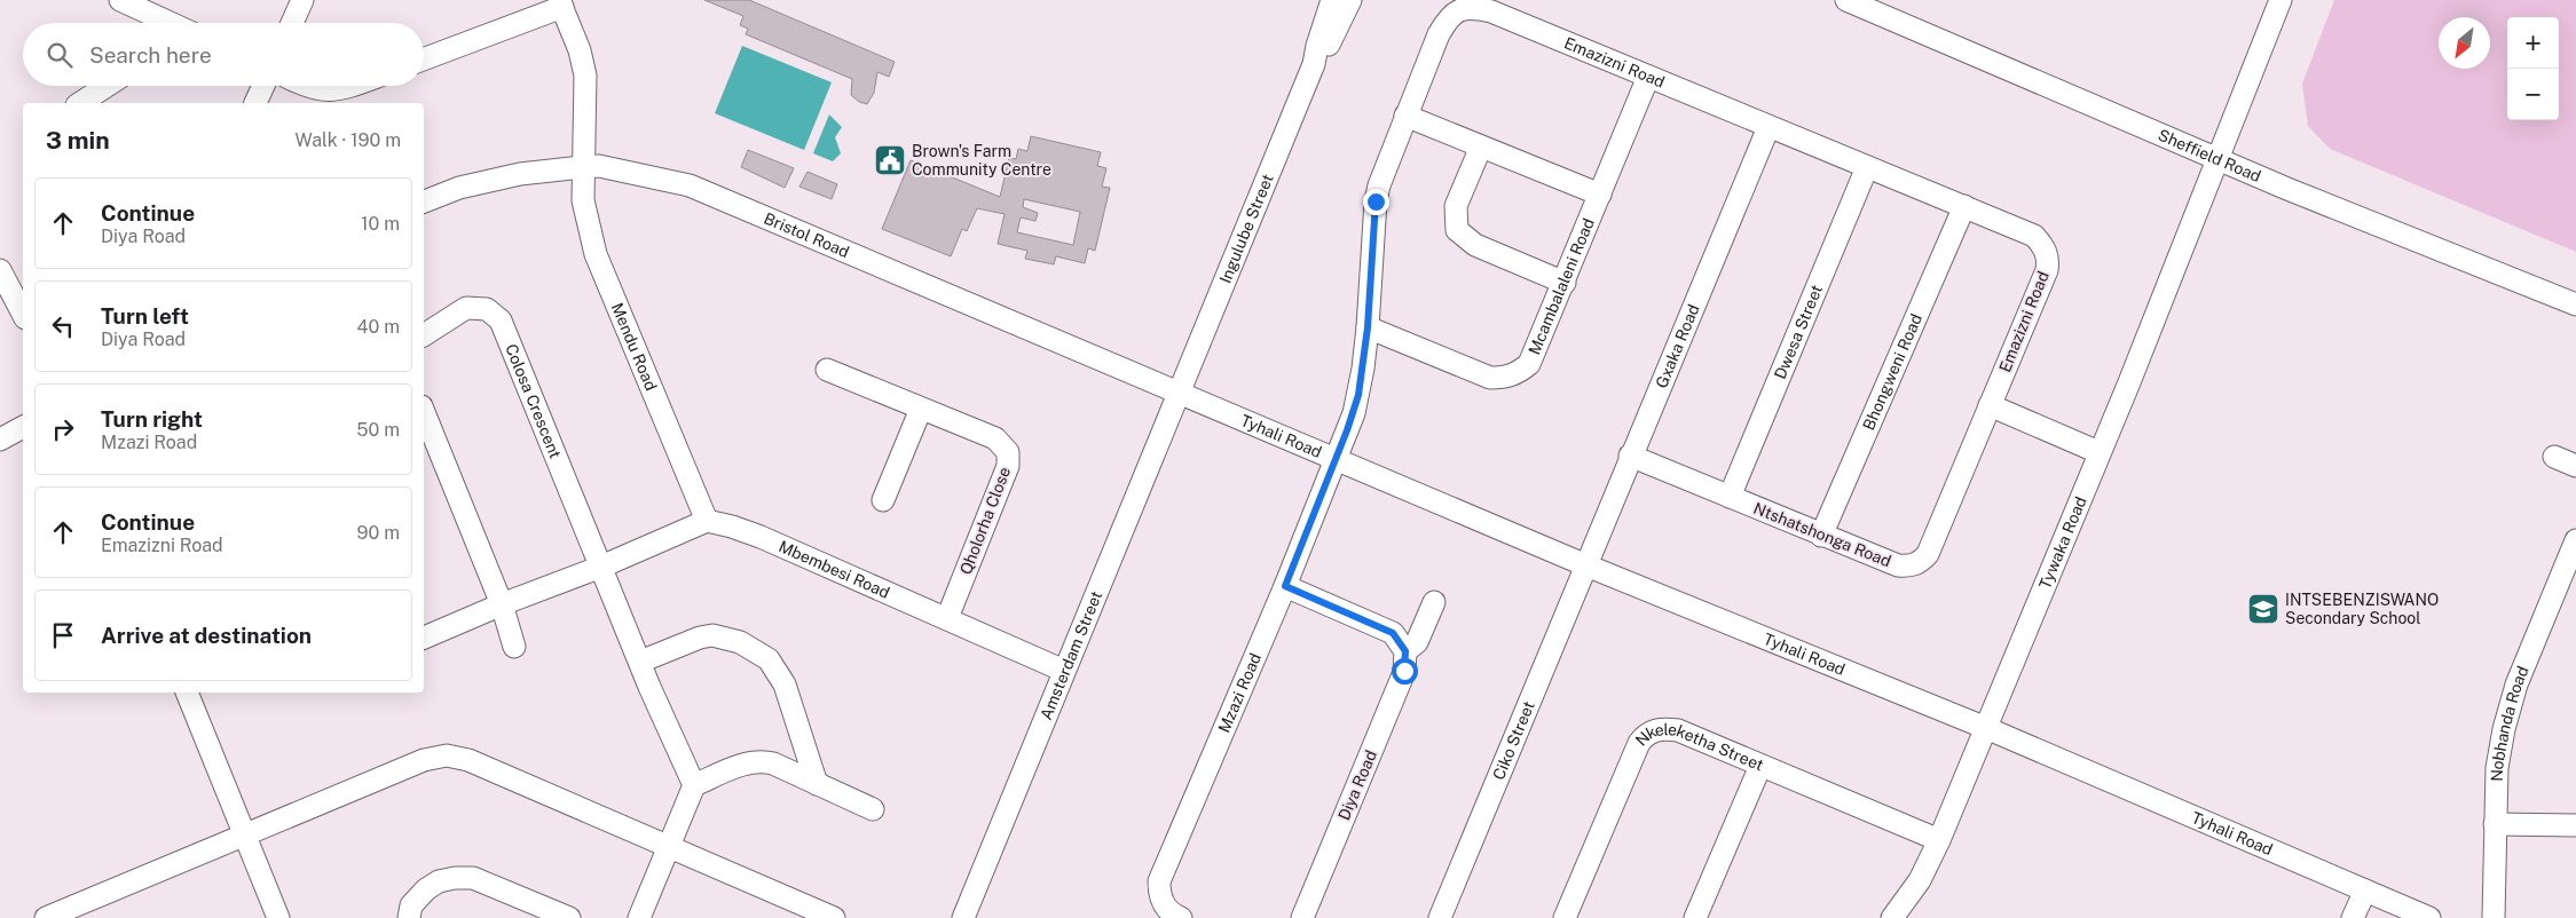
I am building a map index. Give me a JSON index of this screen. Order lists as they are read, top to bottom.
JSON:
{
  "streets": {
    "street": [
      "Emazizni Road",
      "Sheffield Road",
      "Ingulube Street",
      "Bristol Road",
      "Mcambalaleni Road",
      "Dwesa Street",
      "Gxaka Road",
      "Mendu Road",
      "Bhongweni Road",
      "Colosa Crescent",
      "Tyhali Road",
      "Qholorha Close",
      "Ntshatshonga Road",
      "Tywaka Road",
      "Mbembesi Road",
      "Amsterdam Street",
      "Mzazi Road",
      "Nobhanda Road",
      "Ciko Street",
      "Nkeleketha Street",
      "Diya Road"
    ]
  },
  "crossings": [
    ["Emazizni Road", "Mcambalaleni Road"],
    ["Emazizni Road", "Dwesa Street"],
    ["Emazizni Road", "Gxaka Road"],
    ["Emazizni Road", "Bhongweni Road"],
    ["Emazizni Road", "Tyhali Road"],
    ["Emazizni Road", "Ntshatshonga Road"],
    ["Emazizni Road", "Mzazi Road"],
    ["Sheffield Road", "Tywaka Road"],
    ["Ingulube Street", "Bristol Road"],
    ["Ingulube Street", "Tyhali Road"],
    ["Ingulube Street", "Amsterdam Street"],
    ["Bristol Road", "Mendu Road"],
    ["Bristol Road", "Tyhali Road"],
    ["Bristol Road", "Amsterdam Street"],
    ["Dwesa Street", "Ntshatshonga Road"],
    ["Gxaka Road", "Tyhali Road"],
    ["Gxaka Road", "Ntshatshonga Road"],
    ["Gxaka Road", "Ciko Street"],
    ["Mendu Road", "Mbembesi Road"],
    ["Bhongweni Road", "Ntshatshonga Road"],
    ["Tyhali Road", "Tywaka Road"],
    ["Tyhali Road", "Amsterdam Street"],
    ["Tyhali Road", "Mzazi Road"],
    ["Tyhali Road", "Ciko Street"],
    ["Qholorha Close", "Mbembesi Road"],
    ["Tywaka Road", "Nkeleketha Street"],
    ["Mbembesi Road", "Amsterdam Street"]
  ],
  "places": {
    "public building": ["Brown's Farm Community Centre"],
    "school or university": ["INTSEBENZISWANO Secondary School"]
  },
  "north": "bottom left",
  "page": {
    "map_buttons": ["+", "−"],
    "search": "Search here",
    "heading": ["3 min", "Walk · 190 m"],
    "list": [
      ["Continue", "Diya Road", "10 m"],
      ["Turn left", "Diya Road", "40 m"],
      ["Turn right", "Mzazi Road", "50 m"],
      ["Continue", "Emazizni Road", "90 m"],
      "Arrive at destination"
    ]
  }
}
